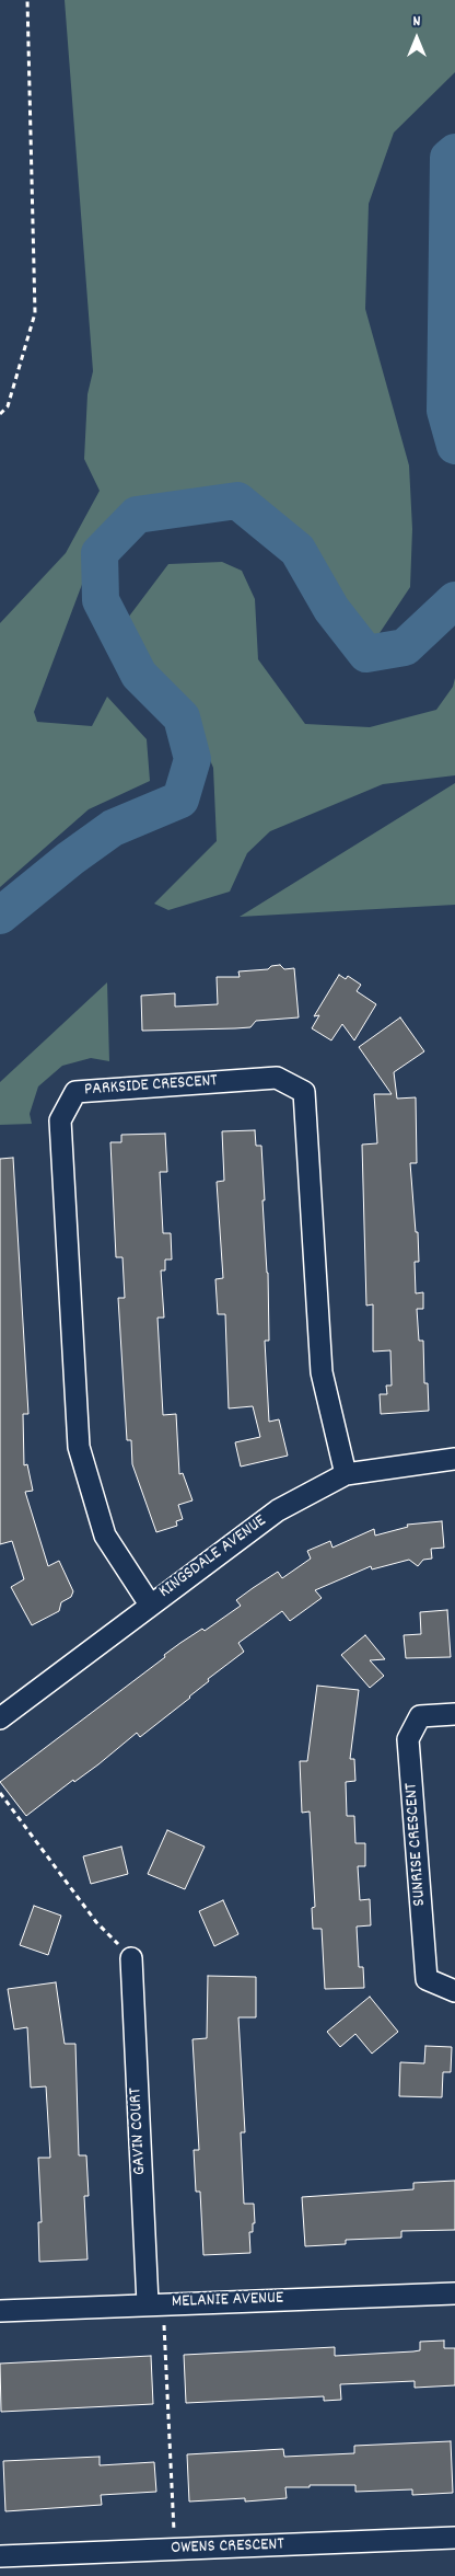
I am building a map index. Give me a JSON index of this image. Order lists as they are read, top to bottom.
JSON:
{
  "streets": {
    "street": [
      "PARKSIDE CRESCENT",
      "KINGSDALE AVENUE",
      "SUNRISE CRESCENT",
      "GAVIN COURT",
      "MELANIE AVENUE",
      "OWENS CRESCENT"
    ]
  },
  "crossings": [
    ["PARKSIDE CRESCENT", "KINGSDALE AVENUE"],
    ["GAVIN COURT", "MELANIE AVENUE"]
  ],
  "north": "top"
}
